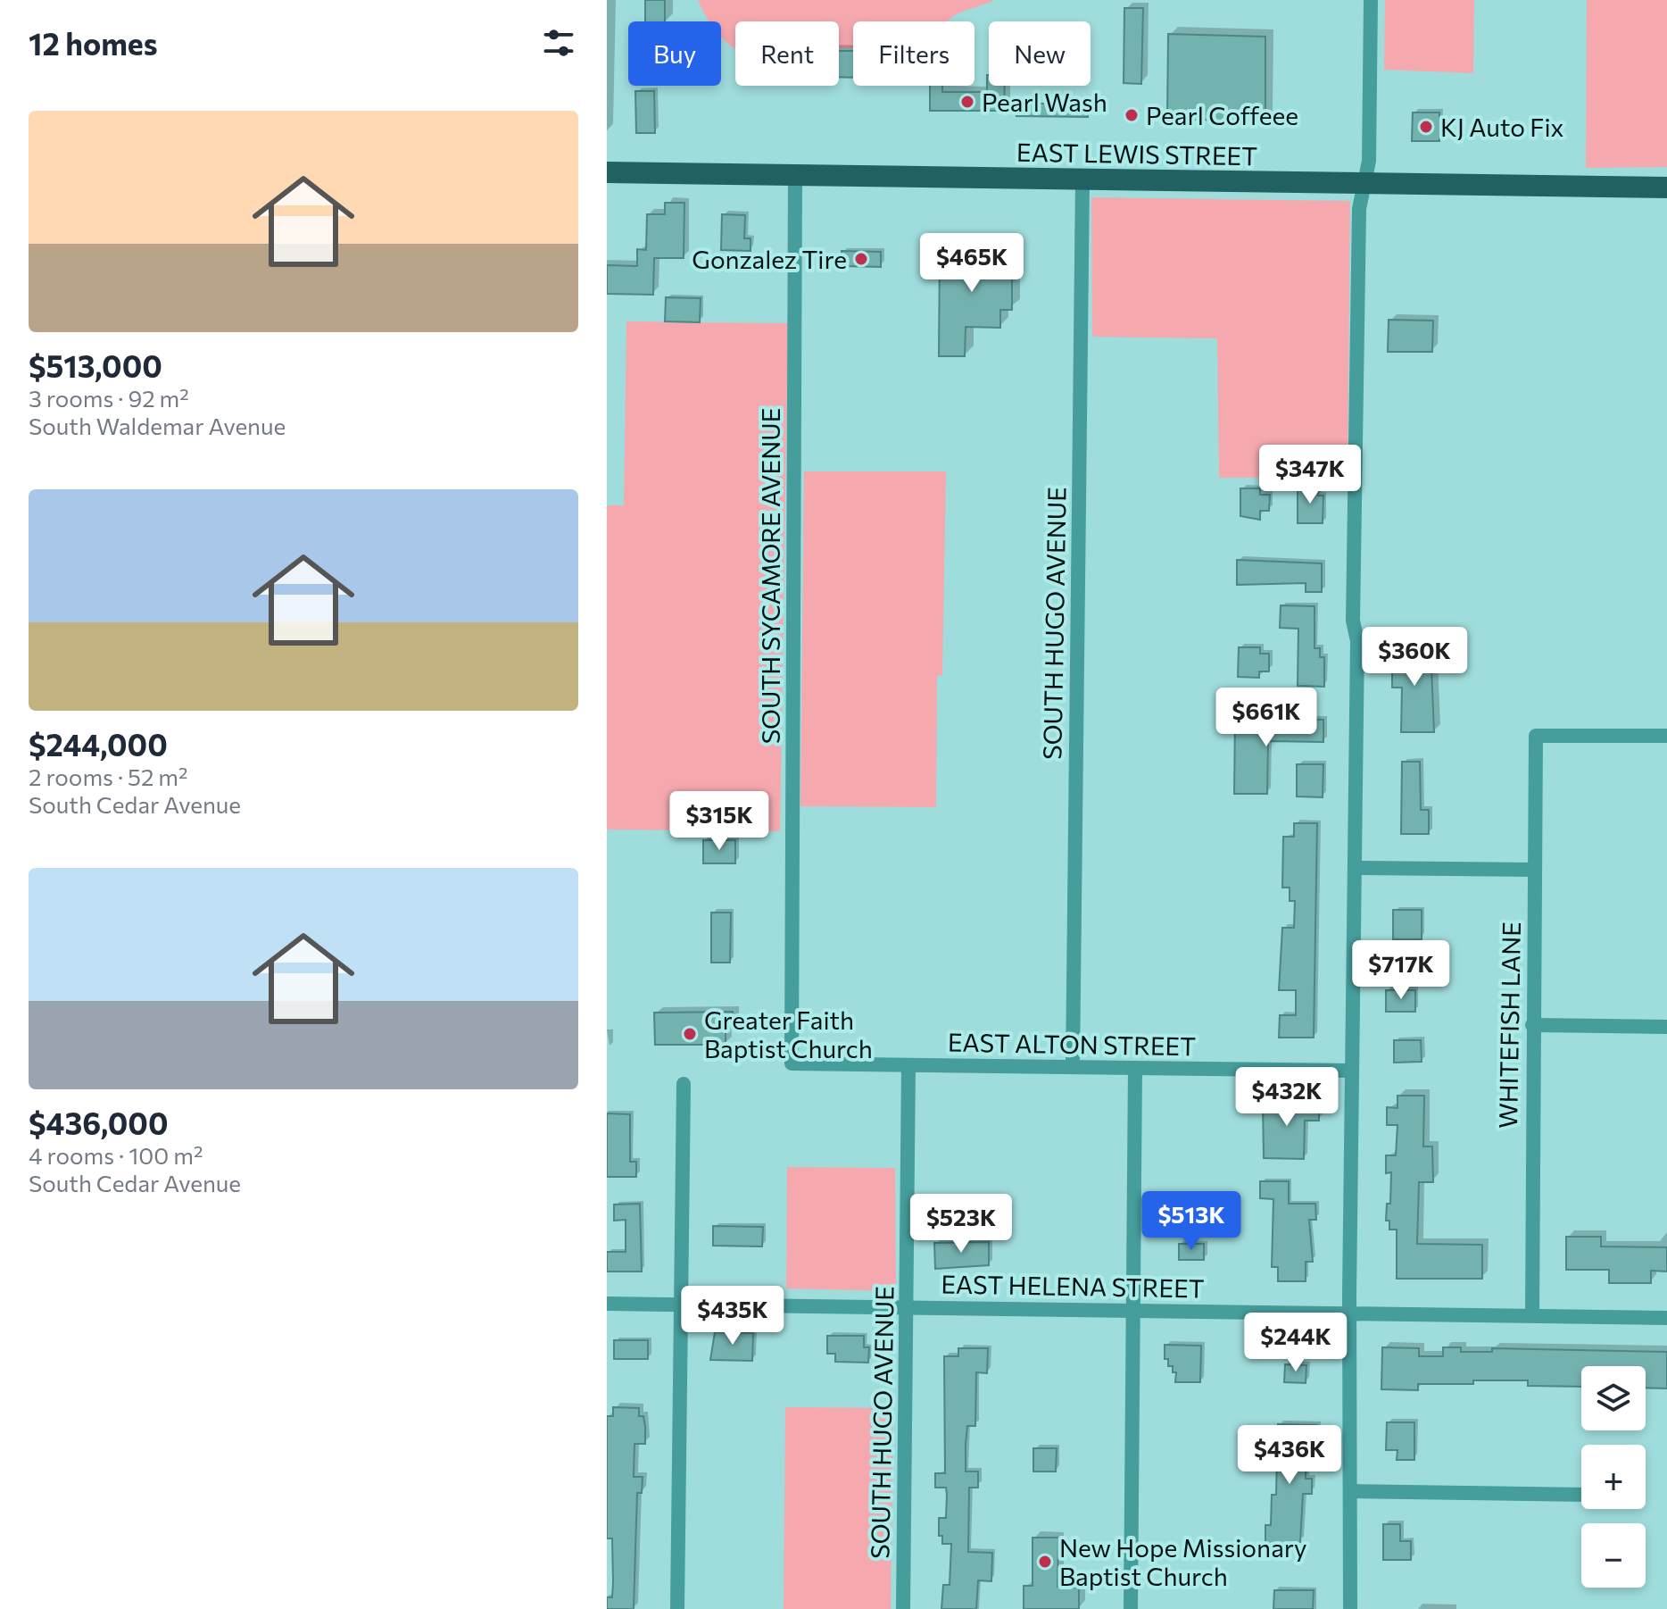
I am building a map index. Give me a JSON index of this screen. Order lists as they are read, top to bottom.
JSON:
{
  "streets": {
    "main road": ["EAST LEWIS STREET"],
    "street": [
      "SOUTH SYCAMORE AVENUE",
      "SOUTH HUGO AVENUE",
      "WHITEFISH LANE",
      "EAST ALTON STREET",
      "EAST HELENA STREET"
    ]
  },
  "crossings": [
    ["EAST LEWIS STREET", "SOUTH SYCAMORE AVENUE"],
    ["EAST LEWIS STREET", "SOUTH HUGO AVENUE"],
    ["SOUTH SYCAMORE AVENUE", "EAST ALTON STREET"],
    ["SOUTH HUGO AVENUE", "EAST ALTON STREET"],
    ["SOUTH HUGO AVENUE", "EAST HELENA STREET"],
    ["WHITEFISH LANE", "EAST HELENA STREET"]
  ],
  "places": [
    "Pearl Wash",
    "Pearl Coffeee",
    "KJ Auto Fix",
    "Gonzalez Tire",
    "Greater Faith Baptist Church",
    "New Hope Missionary Baptist Church"
  ],
  "page": {
    "heading": "12 homes",
    "chip": [
      "Buy",
      "Rent",
      "Filters",
      "New"
    ],
    "list": [
      {
        "name": "$513,000",
        "note": "3 rooms · 92 m² · South Waldemar Avenue"
      },
      {
        "name": "$244,000",
        "note": "2 rooms · 52 m² · South Cedar Avenue"
      },
      {
        "name": "$436,000",
        "note": "4 rooms · 100 m² · South Cedar Avenue"
      }
    ],
    "price": [
      "$465K",
      "$347K",
      "$360K",
      "$661K",
      "$315K",
      "$717K",
      "$432K",
      "$513K",
      "$523K",
      "$435K",
      "$244K",
      "$436K"
    ],
    "map_buttons": ["+", "−"]
  }
}
